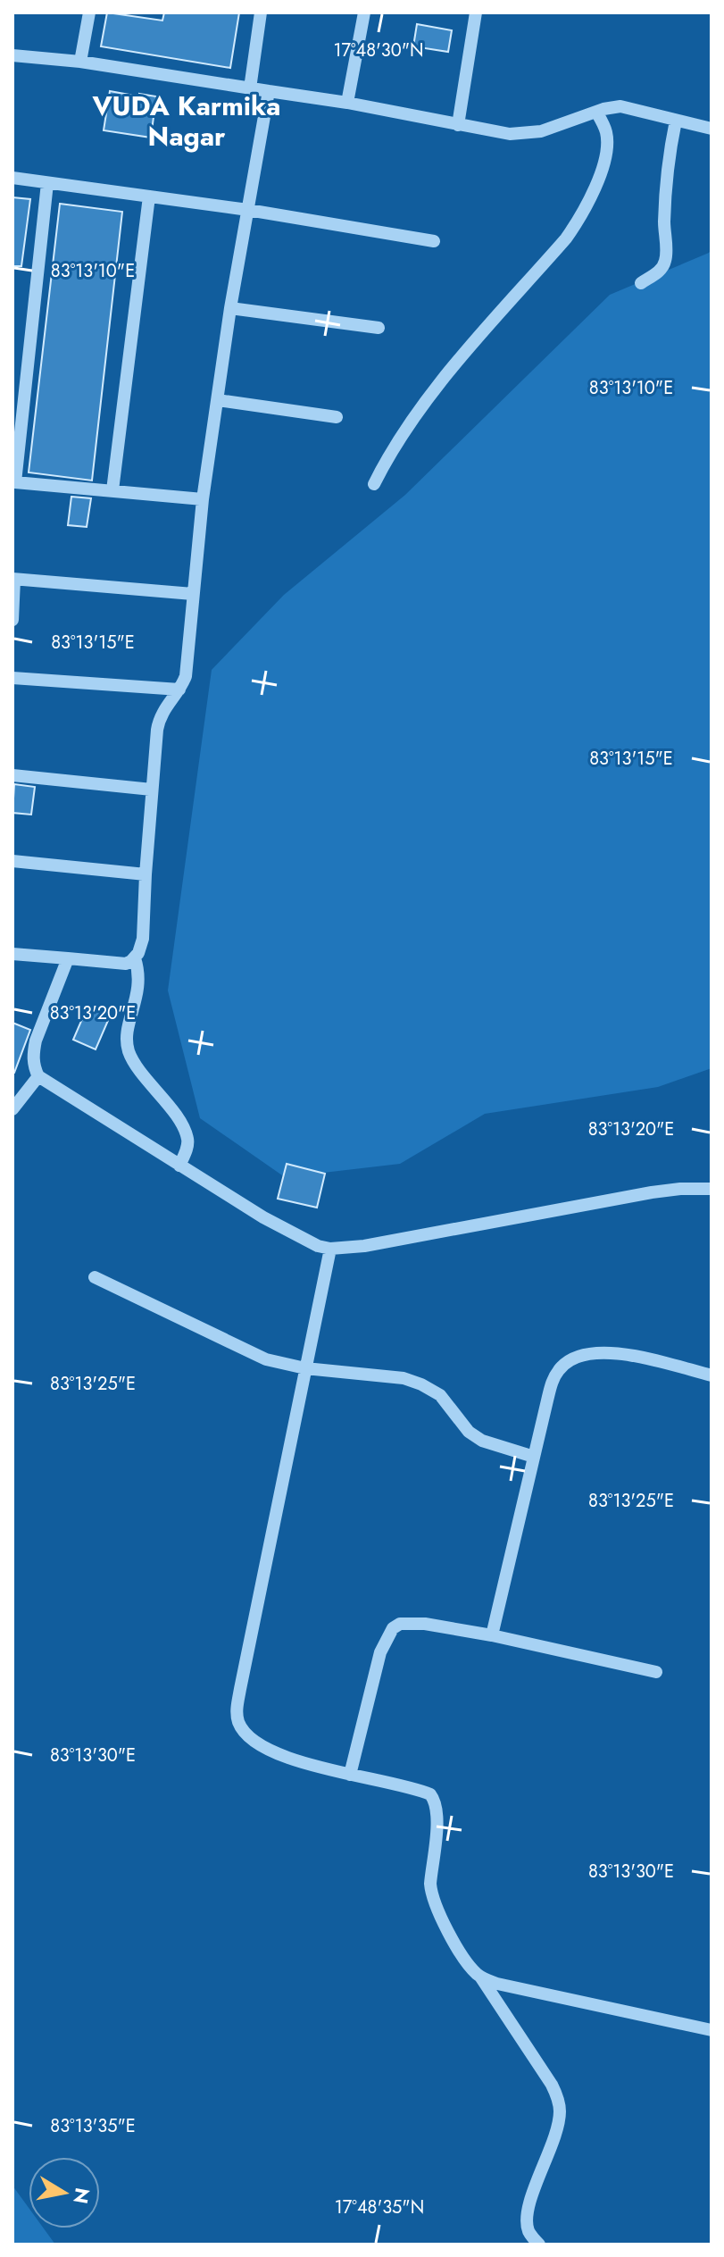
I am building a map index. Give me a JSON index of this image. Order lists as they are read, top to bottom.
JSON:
{
  "districts": ["VUDA Karmika Nagar"],
  "north": "right",
  "coordinates": [
    "17°48'30\"N",
    "83°13'10\"E",
    "83°13'15\"E",
    "83°13'20\"E",
    "83°13'25\"E",
    "83°13'30\"E",
    "83°13'35\"E",
    "17°48'35\"N"
  ]
}
